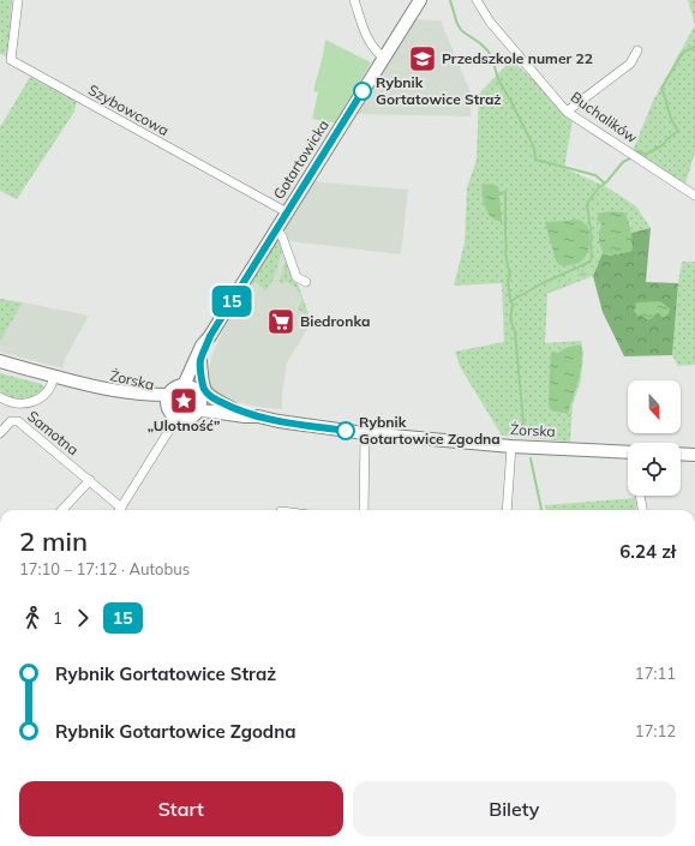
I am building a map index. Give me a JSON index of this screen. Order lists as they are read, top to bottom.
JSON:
{
  "streets": {
    "main road": ["Gotartowicka", "Żorska"],
    "street": ["Szybowcowa", "Buchalików", "Samotna"]
  },
  "crossings": [
    ["Szybowcowa", "Gotartowicka"],
    ["Gotartowicka", "Żorska"],
    ["Gotartowicka", "Samotna"],
    ["Żorska", "Samotna"]
  ],
  "places": {
    "school or university": ["Przedszkole numer 22"],
    "other": ["Rybnik Gortatowice Straż", "Rybnik Gotartowice Zgodna"],
    "supermarket": ["Biedronka"],
    "place": ["„Ulotność”"]
  },
  "lines": ["bus line 15"],
  "north": "bottom",
  "page": {
    "on_map": "15",
    "heading": ["2 min", "17:10 – 17:12 · Autobus", "6.24 zł"],
    "legs": ["1", "15"],
    "list": [
      {
        "name": "Rybnik Gortatowice Straż",
        "value": "17:11"
      },
      {
        "name": "Rybnik Gotartowice Zgodna",
        "value": "17:12"
      }
    ],
    "buttons": ["Start", "Bilety"]
  }
}
